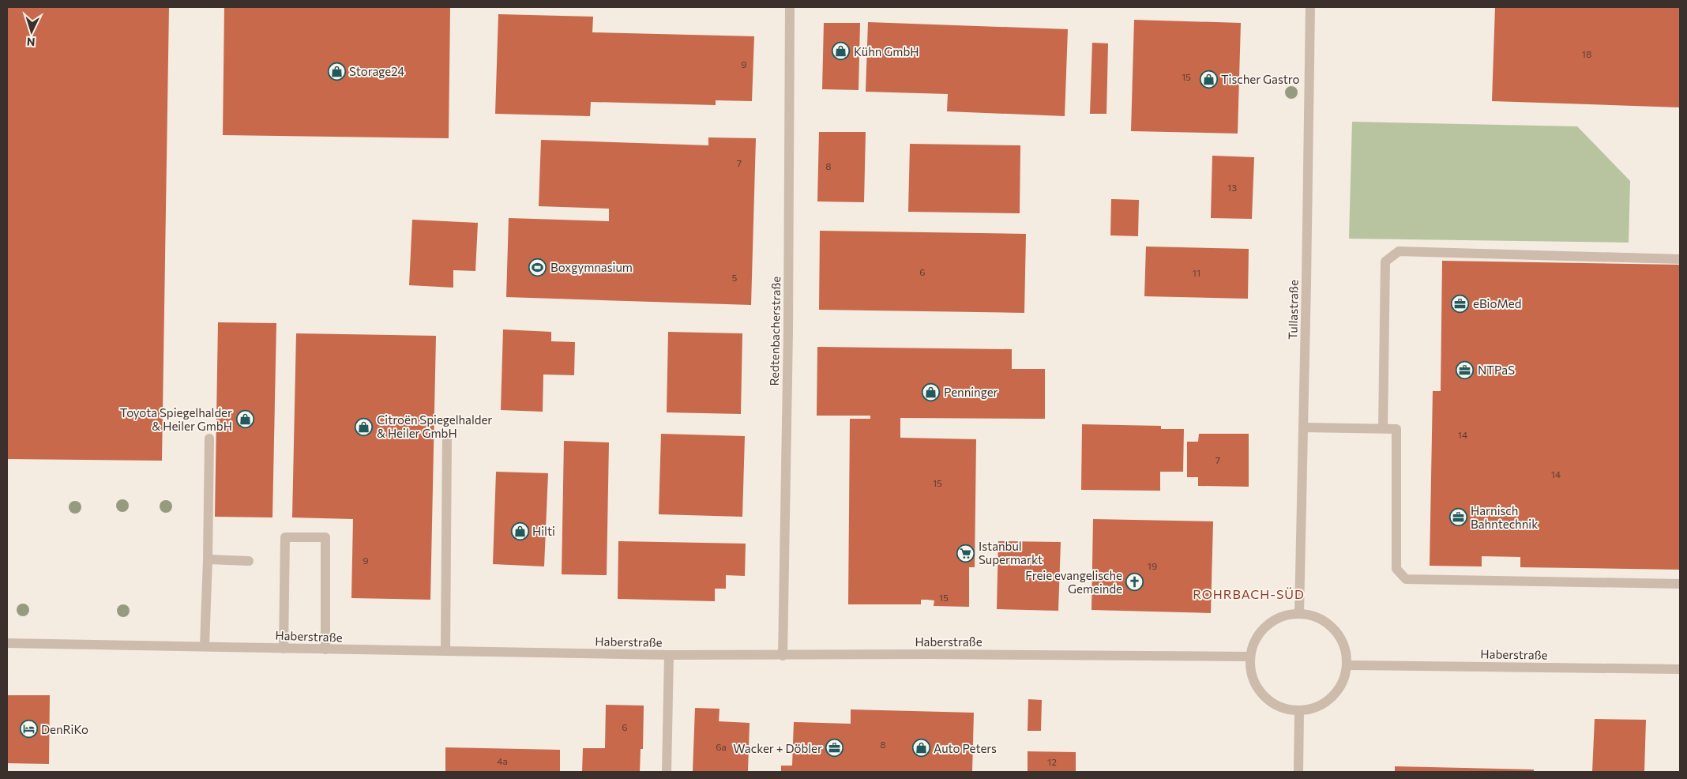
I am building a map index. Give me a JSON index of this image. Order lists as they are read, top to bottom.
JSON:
{
  "streets": {
    "street": ["Tullastraße", "Redtenbacherstraße", "Haberstraße"]
  },
  "crossings": [
    ["Tullastraße", "Haberstraße"],
    ["Redtenbacherstraße", "Haberstraße"]
  ],
  "districts": ["ROHRBACH-SÜD"],
  "places": {
    "shop": [
      "Kühn GmbH",
      "Storage24",
      "Tischer Gastro",
      "Penninger",
      "Toyota Spiegelhalder & Heiler GmbH",
      "Citroën Spiegelhalder & Heiler GmbH",
      "Hilti",
      "Auto Peters"
    ],
    "sports": ["Boxgymnasium"],
    "office": [
      "eBioMed",
      "NTPaS",
      "Harnisch Bahntechnik",
      "Wacker + Döbler"
    ],
    "supermarket": ["Istanbul Supermarkt"],
    "church": ["Freie evangelische Gemeinde"],
    "hotel": ["DenRiKo"]
  },
  "house_numbers": [
    "18",
    "9",
    "15",
    "7",
    "8",
    "13",
    "6",
    "11",
    "5",
    "14",
    "7",
    "14",
    "15",
    "9",
    "19",
    "15",
    "6",
    "8",
    "6a",
    "4a",
    "12"
  ],
  "north": "bottom"
}
